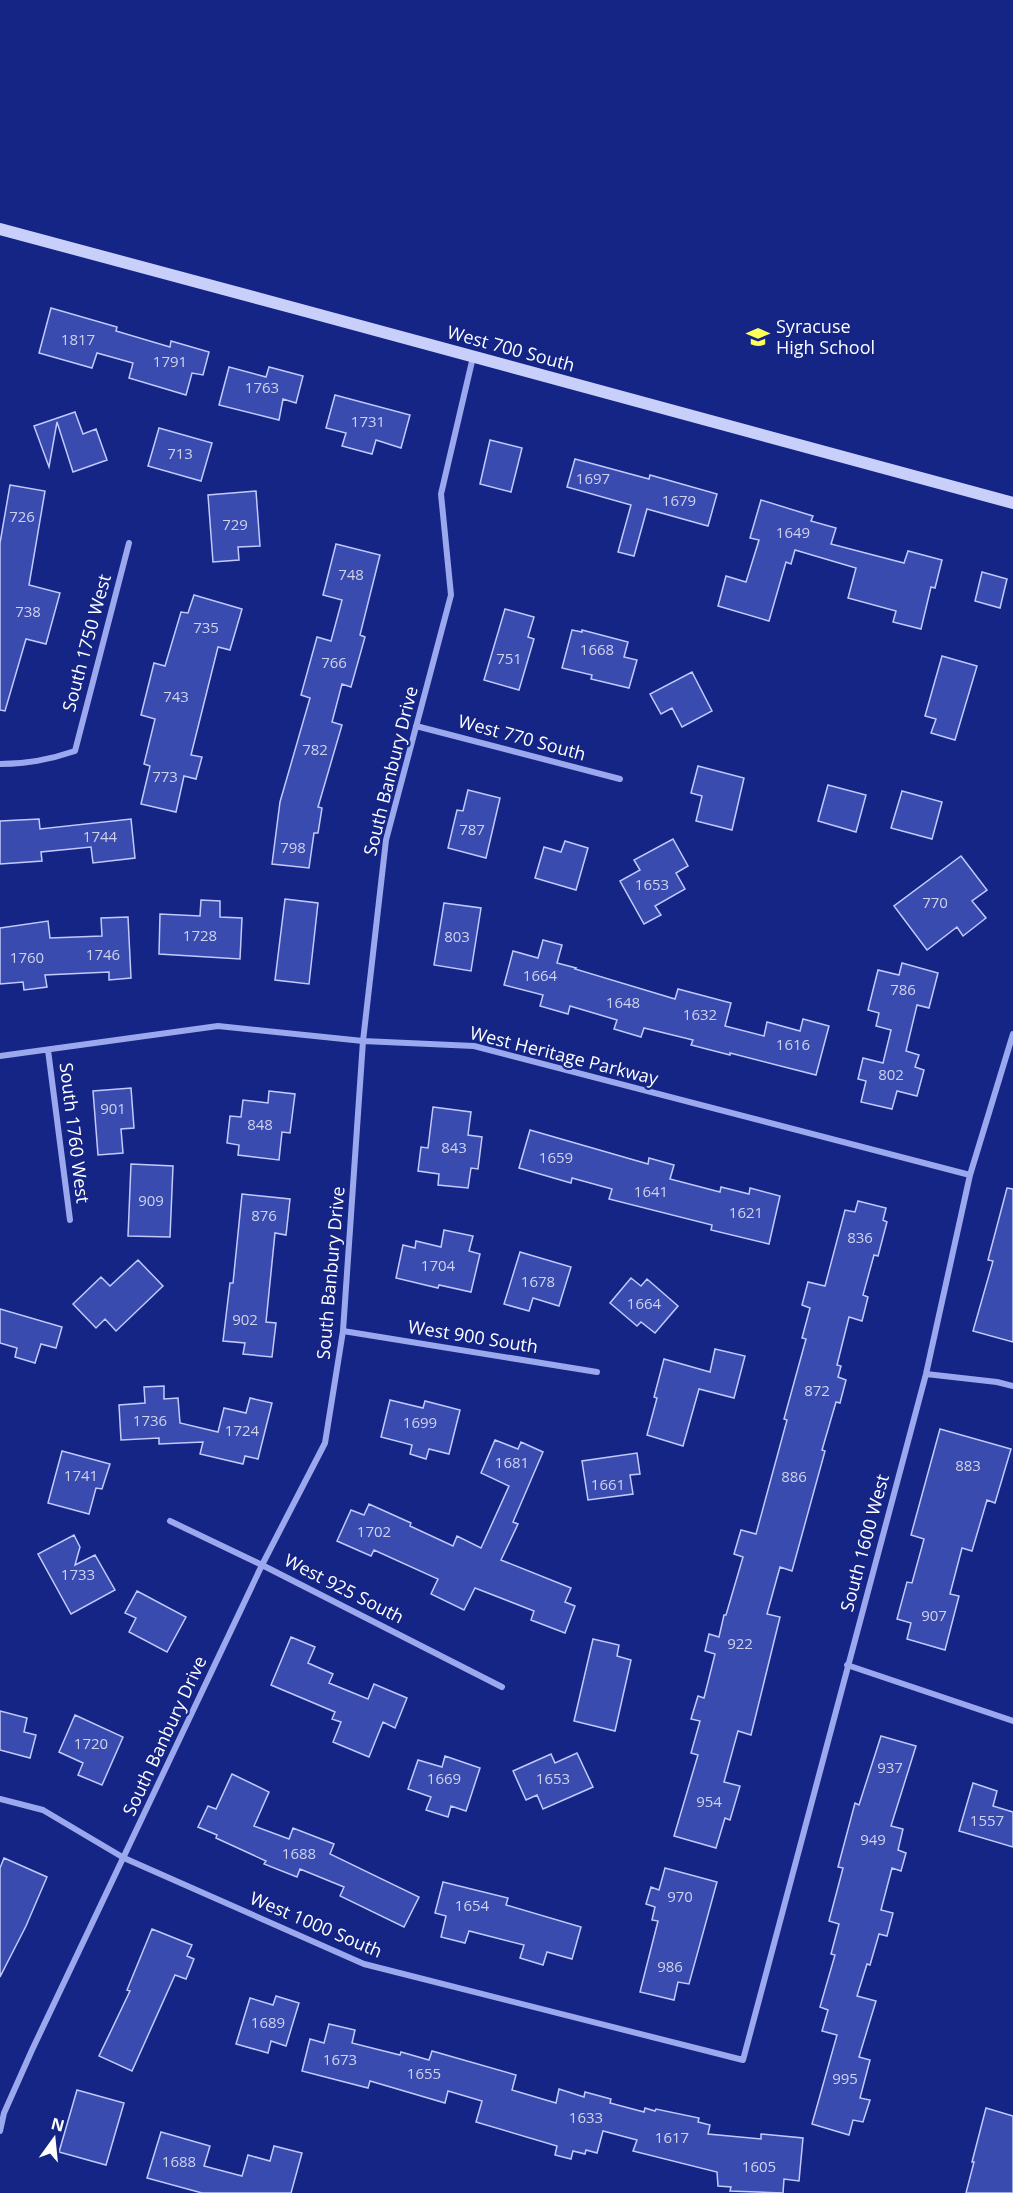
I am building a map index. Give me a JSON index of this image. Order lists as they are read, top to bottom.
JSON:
{
  "streets": {
    "street": [
      "West 700 South",
      "South 1750 West",
      "West 770 South",
      "South Banbury Drive",
      "West Heritage Parkway",
      "South 1760 West",
      "West 900 South",
      "South 1600 West",
      "West 925 South",
      "West 1000 South"
    ]
  },
  "crossings": [
    ["West 700 South", "South Banbury Drive"],
    ["West 770 South", "South Banbury Drive"],
    ["South Banbury Drive", "West Heritage Parkway"],
    ["South Banbury Drive", "West 900 South"],
    ["South Banbury Drive", "West 925 South"],
    ["South Banbury Drive", "West 1000 South"],
    ["West Heritage Parkway", "South 1760 West"],
    ["West Heritage Parkway", "South 1600 West"],
    ["South 1600 West", "West 1000 South"]
  ],
  "places": {
    "school or university": ["Syracuse High School"]
  },
  "house_numbers": [
    "1817",
    "1791",
    "1763",
    "1731",
    "713",
    "1697",
    "1679",
    "726",
    "729",
    "1649",
    "748",
    "738",
    "735",
    "1668",
    "751",
    "766",
    "743",
    "782",
    "773",
    "787",
    "1744",
    "798",
    "1653",
    "770",
    "1728",
    "803",
    "1746",
    "1760",
    "1664",
    "786",
    "1648",
    "1632",
    "1616",
    "802",
    "901",
    "848",
    "843",
    "1659",
    "1641",
    "909",
    "1621",
    "876",
    "836",
    "1704",
    "1678",
    "1664",
    "902",
    "872",
    "1736",
    "1699",
    "1724",
    "1681",
    "883",
    "1741",
    "886",
    "1661",
    "1702",
    "1733",
    "907",
    "922",
    "1720",
    "937",
    "1669",
    "1653",
    "954",
    "1557",
    "949",
    "1688",
    "970",
    "1654",
    "986",
    "1689",
    "1673",
    "1655",
    "995",
    "1633",
    "1617",
    "1688",
    "1605"
  ],
  "north": "top"
}
